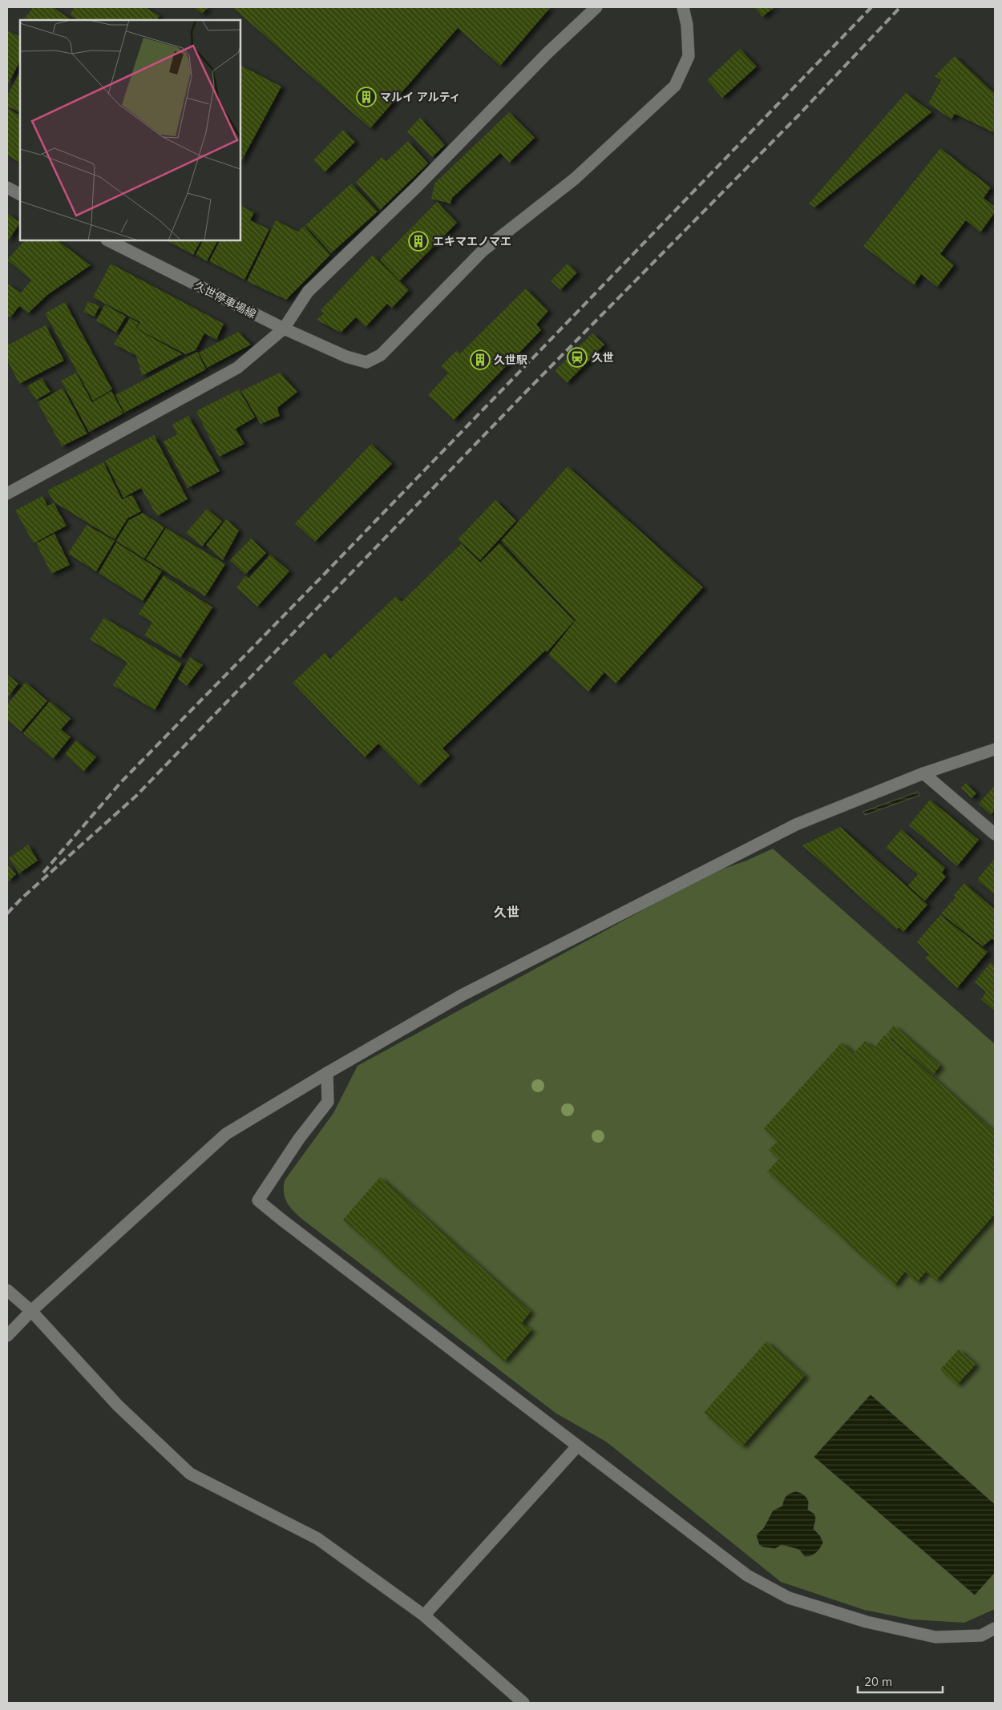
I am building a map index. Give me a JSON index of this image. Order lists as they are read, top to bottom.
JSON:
{
  "streets": {
    "street": ["久世停車場線"]
  },
  "districts": ["久世"],
  "places": {
    "building": ["マルイ アルティ", "エキマエノマエ", "久世駅"],
    "station": ["久世"]
  },
  "scale_bar": "20 m"
}
